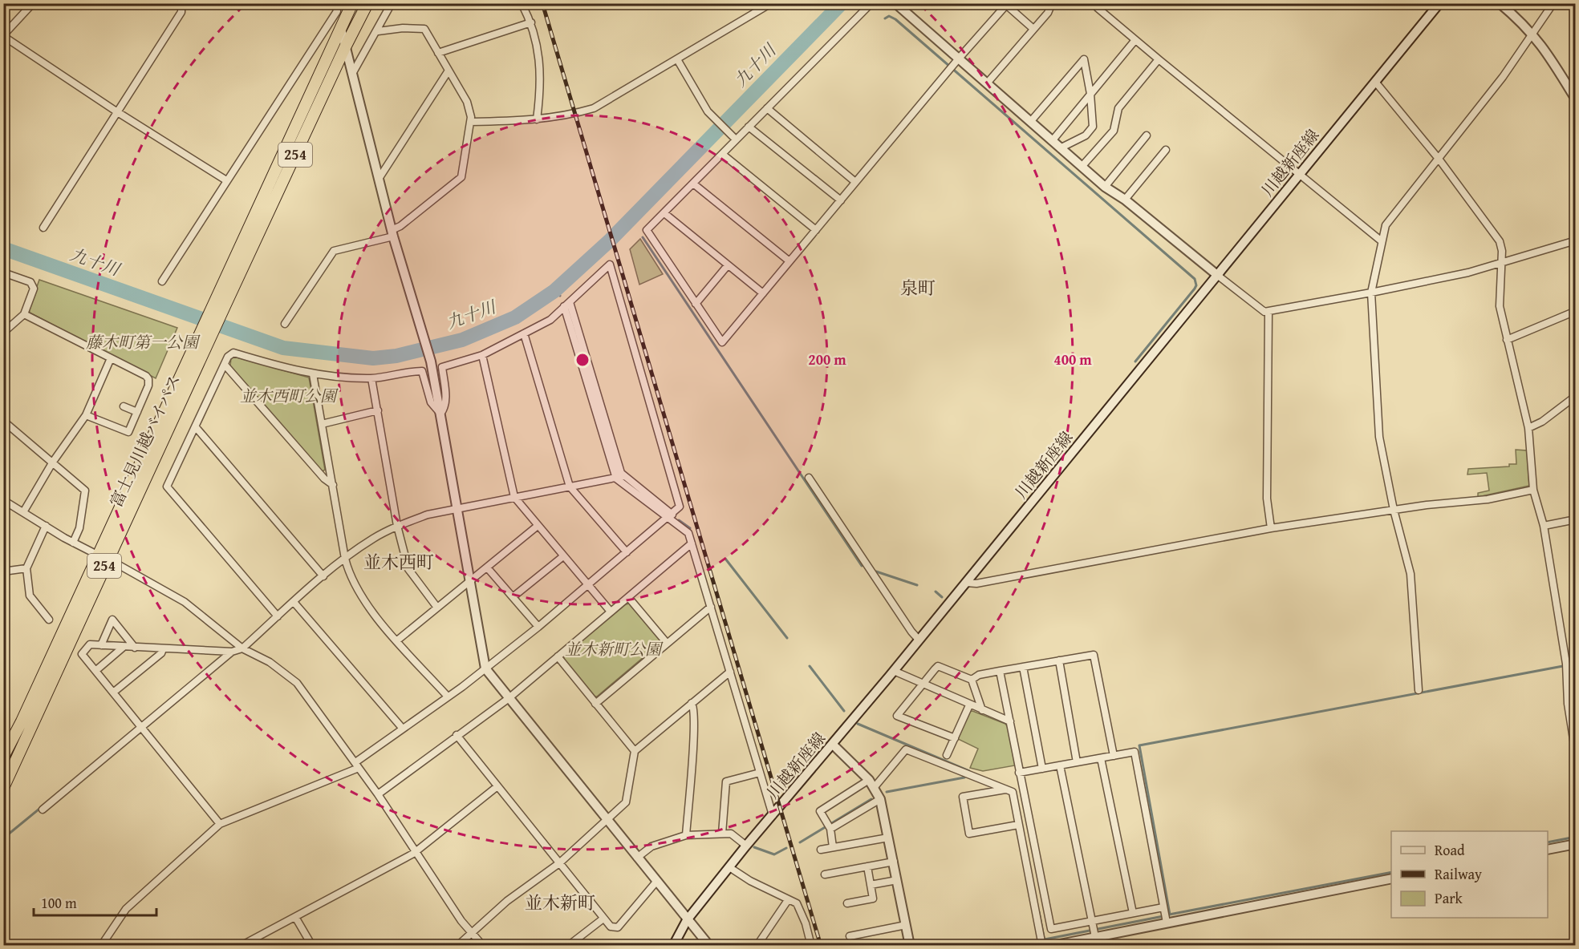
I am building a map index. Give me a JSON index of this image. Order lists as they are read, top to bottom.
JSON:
{
  "streets": {
    "highway": ["254", "富士見川越バイパス"],
    "street": ["川越新座線"]
  },
  "districts": ["泉町", "並木西町", "並木新町"],
  "water": ["九十川"],
  "parks": ["藤木町第一公園", "並木西町公園", "並木新町公園"],
  "legend": ["Road", "Railway", "Park"],
  "scale_bar": "100 m",
  "rings": ["200 m", "400 m"]
}
